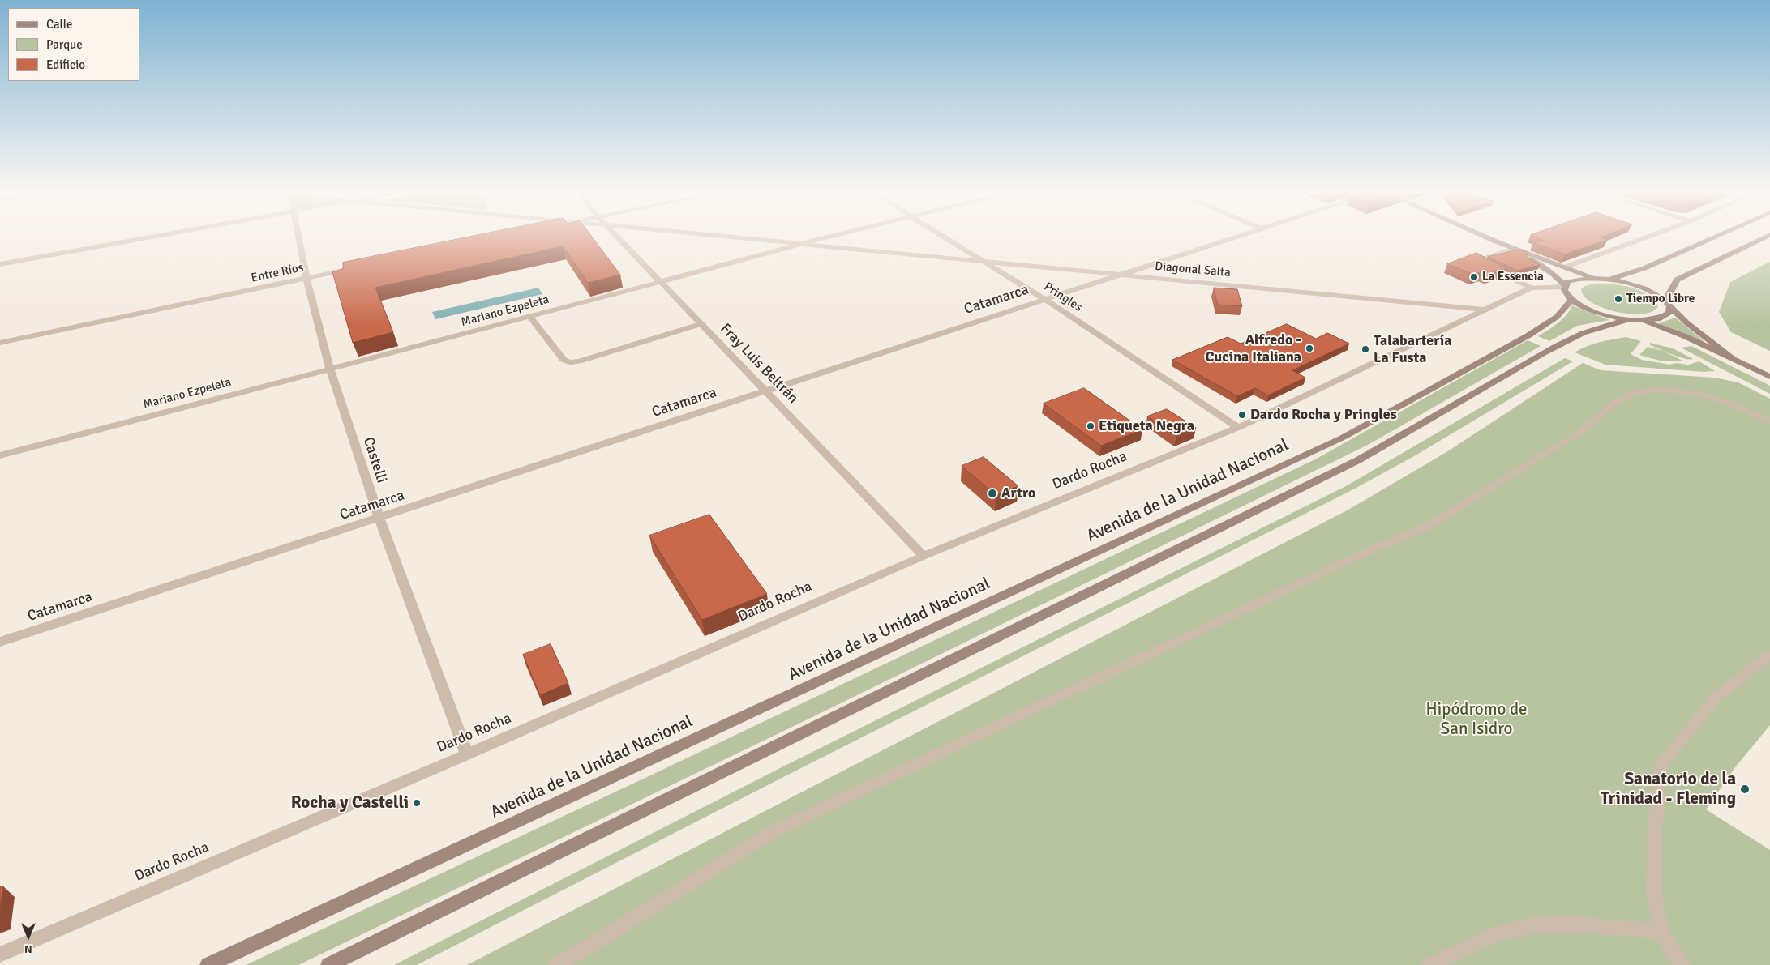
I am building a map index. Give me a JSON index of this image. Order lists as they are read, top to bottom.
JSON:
{
  "streets": {
    "main road": ["Avenida de la Unidad Nacional"],
    "street": [
      "Diagonal Salta",
      "Entre Ríos",
      "Pringles",
      "Catamarca",
      "Mariano Ezpeleta",
      "Fray Luis Beltrán",
      "Castelli",
      "Dardo Rocha"
    ]
  },
  "crossings": [
    ["Diagonal Salta", "Pringles"],
    ["Diagonal Salta", "Catamarca"],
    ["Diagonal Salta", "Mariano Ezpeleta"],
    ["Diagonal Salta", "Dardo Rocha"],
    ["Entre Ríos", "Castelli"],
    ["Pringles", "Catamarca"],
    ["Pringles", "Dardo Rocha"],
    ["Catamarca", "Fray Luis Beltrán"],
    ["Catamarca", "Castelli"],
    ["Mariano Ezpeleta", "Fray Luis Beltrán"],
    ["Mariano Ezpeleta", "Castelli"],
    ["Fray Luis Beltrán", "Dardo Rocha"],
    ["Castelli", "Dardo Rocha"]
  ],
  "parks": ["Hipódromo de San Isidro"],
  "places": [
    "La Essencia",
    "Tiempo Libre",
    "Alfredo - Cucina Italiana",
    "Talabartería La Fusta",
    "Dardo Rocha y Pringles",
    "Etiqueta Negra",
    "Artro",
    "Sanatorio de la Trinidad - Fleming",
    "Rocha y Castelli"
  ],
  "legend": ["Calle", "Parque", "Edificio"],
  "north": "bottom"
}
